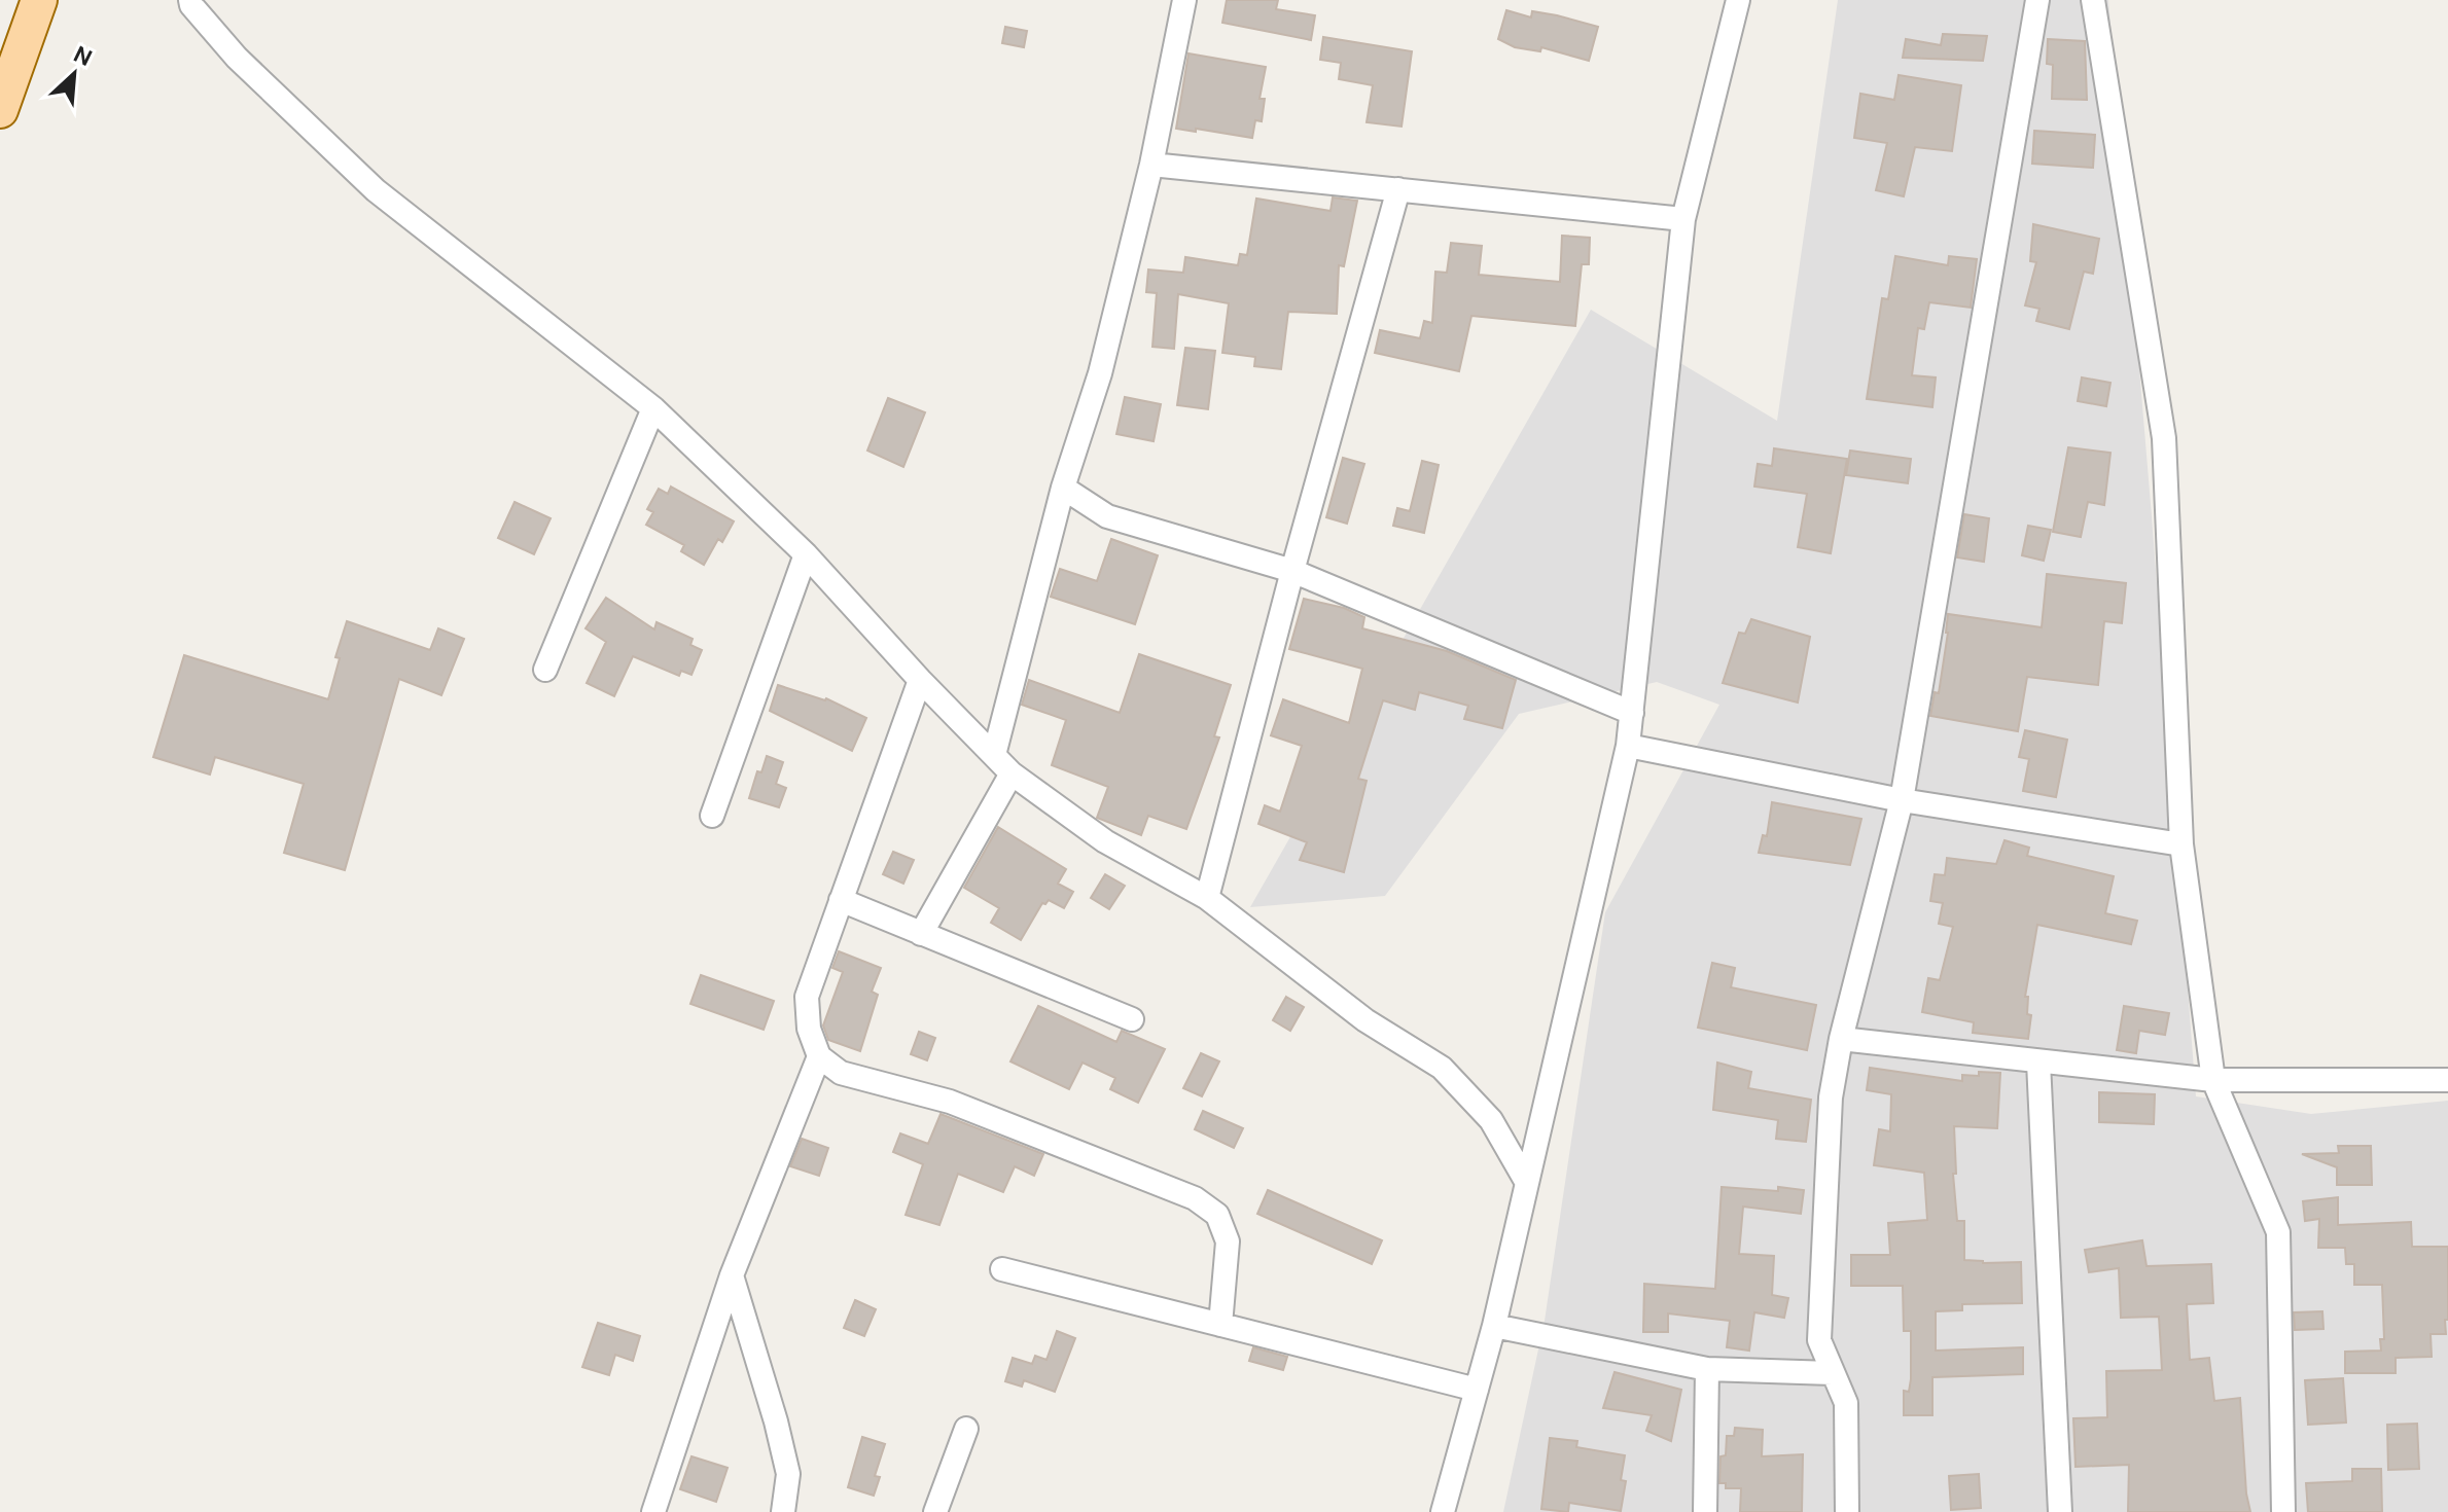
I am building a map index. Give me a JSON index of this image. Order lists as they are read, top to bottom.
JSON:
{
  "north": "top right"
}
